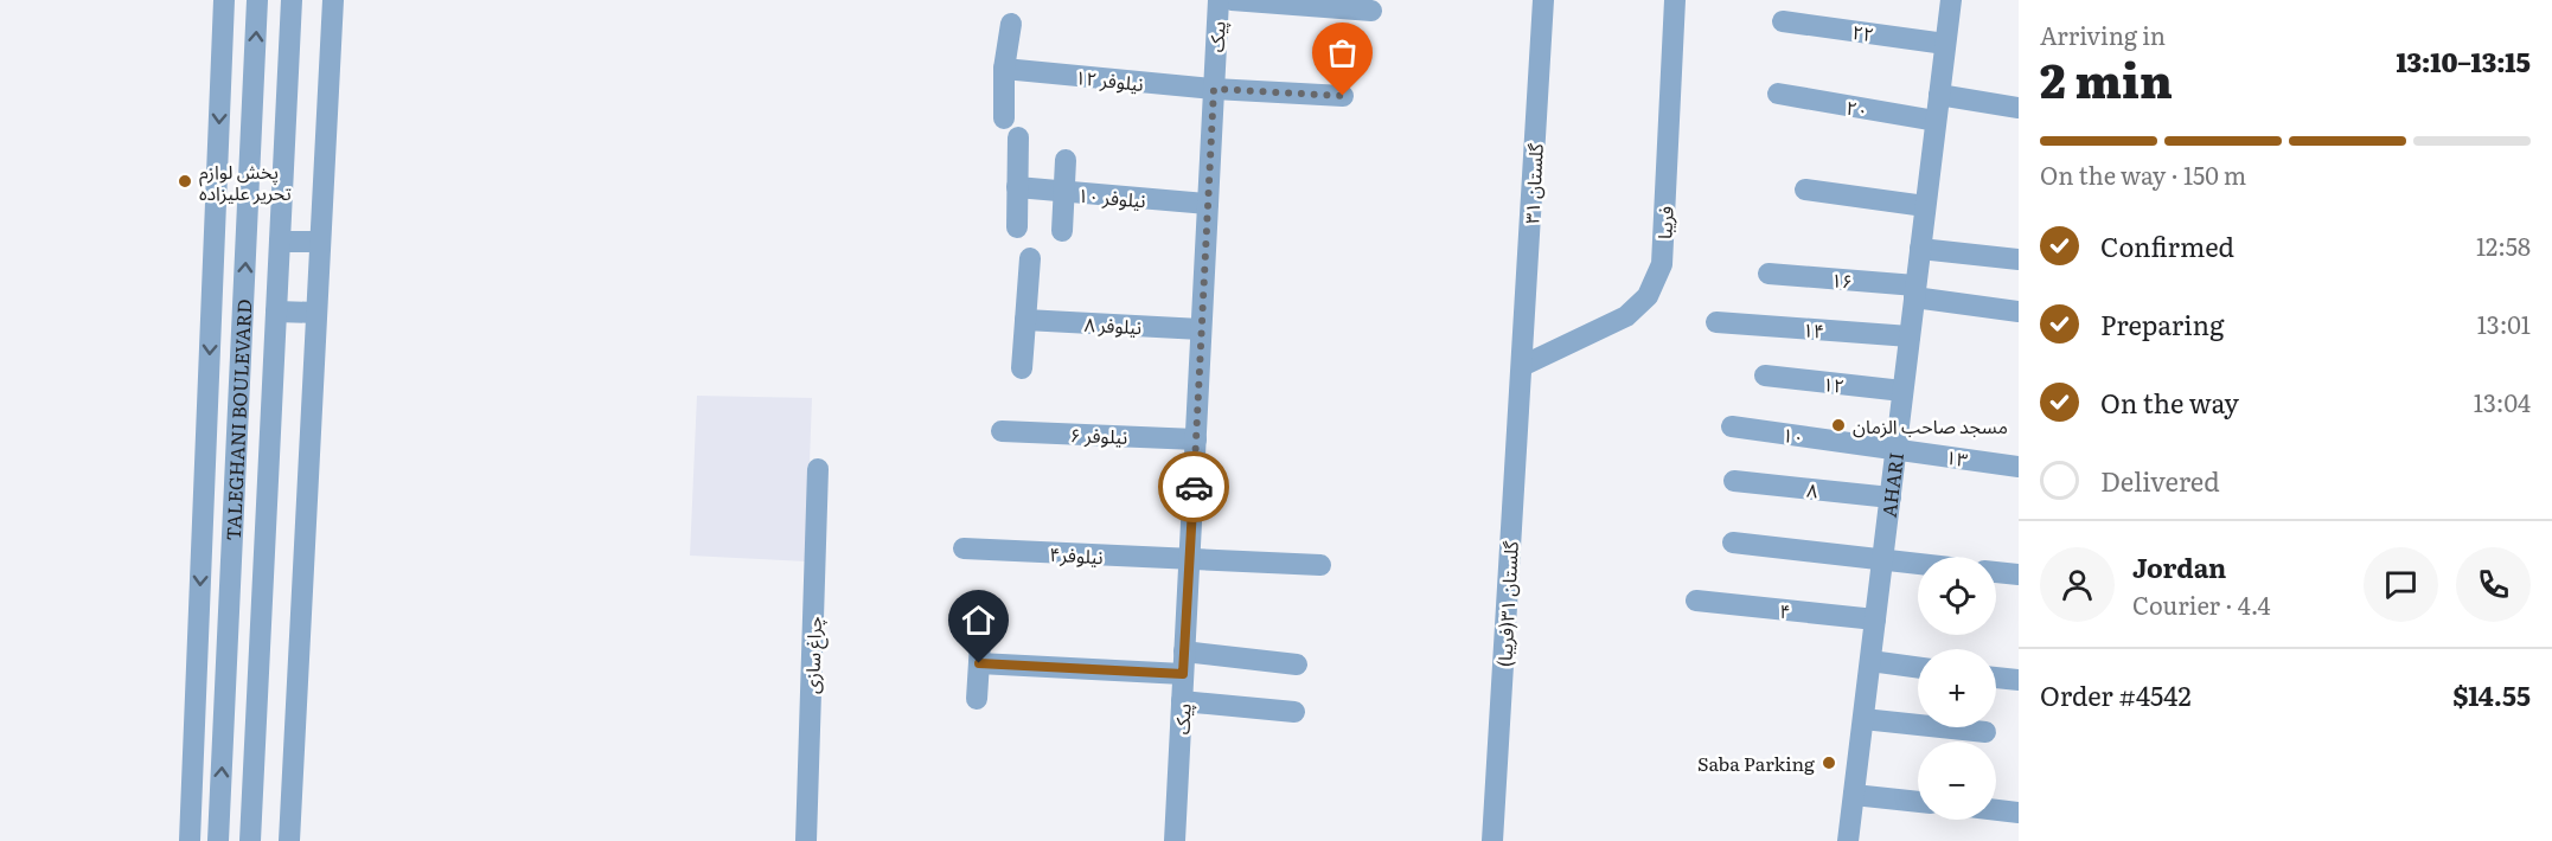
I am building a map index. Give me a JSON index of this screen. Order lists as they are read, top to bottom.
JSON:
{
  "streets": {
    "street": [
      "۲۲",
      "پیک",
      "نیلوفر ۱۲",
      "۲۰",
      "گلستان ۳۱",
      "نیلوفر ۱۰",
      "فریبا",
      "۱۶",
      "نیلوفر ۸",
      "۱۴",
      "۱۲",
      "TALEGHANI BOULEVARD",
      "نیلوفر ۶",
      "۱۰",
      "۱۳",
      "AHARI",
      "۸",
      "نیلوفر۴",
      "گلستان ۳۱(فریبا)",
      "۴",
      "چراغ سازی"
    ]
  },
  "crossings": [
    ["۲۲", "AHARI"],
    ["پیک", "نیلوفر ۱۲"],
    ["پیک", "نیلوفر ۱۰"],
    ["پیک", "نیلوفر ۸"],
    ["پیک", "نیلوفر ۶"],
    ["پیک", "نیلوفر۴"],
    ["۲۰", "AHARI"],
    ["گلستان ۳۱", "فریبا"],
    ["گلستان ۳۱", "گلستان ۳۱(فریبا)"],
    ["فریبا", "گلستان ۳۱(فریبا)"],
    ["۱۶", "AHARI"],
    ["۱۴", "AHARI"],
    ["۱۲", "AHARI"],
    ["۱۰", "۱۳"],
    ["۱۰", "AHARI"],
    ["۱۳", "AHARI"],
    ["AHARI", "۸"],
    ["AHARI", "۴"]
  ],
  "places": ["پخش لوازم تحریر علیزاده", "مسجد صاحب الزمان", "Saba Parking"],
  "page": {
    "heading": ["2 min", "Arriving in", "13:10–13:15"],
    "panel": [
      "Jordan",
      "Courier · 4.4",
      "Order #4542",
      "$14.55"
    ],
    "bar": "On the way · 150 m",
    "list": [
      ["Confirmed", "12:58"],
      ["Preparing", "13:01"],
      ["On the way", "13:04"],
      "Delivered"
    ],
    "map_buttons": ["+", "−"]
  }
}
